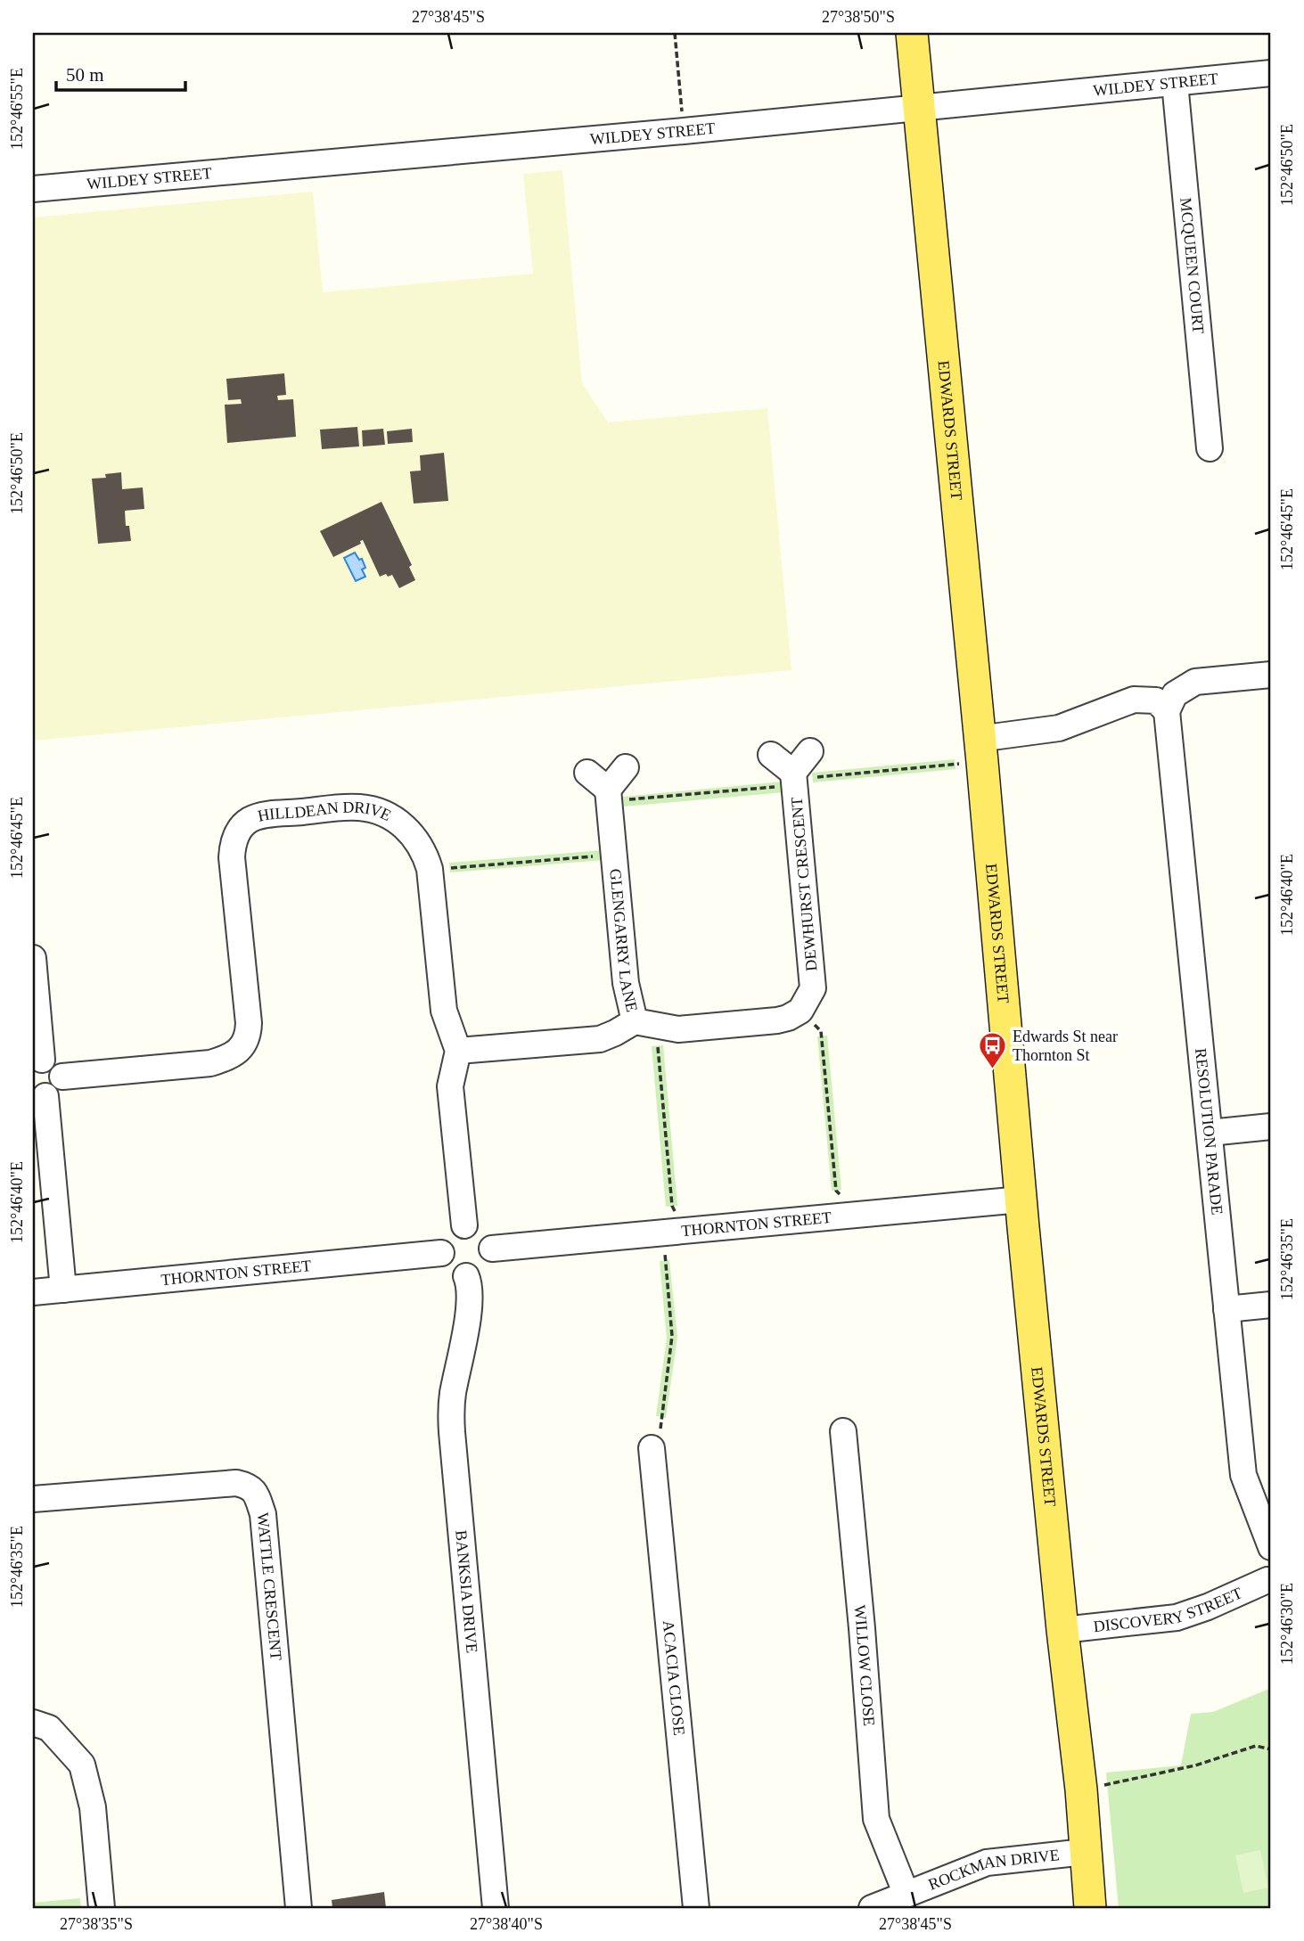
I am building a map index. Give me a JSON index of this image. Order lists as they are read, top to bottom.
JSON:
{
  "streets": {
    "main road": ["EDWARDS STREET"],
    "street": [
      "WILDEY STREET",
      "MCQUEEN COURT",
      "HILLDEAN DRIVE",
      "DEWHURST CRESCENT",
      "GLENGARRY LANE",
      "RESOLUTION PARADE",
      "THORNTON STREET",
      "WATTLE CRESCENT",
      "BANKSIA DRIVE",
      "DISCOVERY STREET",
      "WILLOW CLOSE",
      "ACACIA CLOSE",
      "ROCKMAN DRIVE"
    ]
  },
  "crossings": [
    ["WILDEY STREET", "MCQUEEN COURT"],
    ["WILDEY STREET", "EDWARDS STREET"],
    ["EDWARDS STREET", "THORNTON STREET"],
    ["EDWARDS STREET", "DISCOVERY STREET"],
    ["EDWARDS STREET", "ROCKMAN DRIVE"],
    ["HILLDEAN DRIVE", "GLENGARRY LANE"],
    ["HILLDEAN DRIVE", "THORNTON STREET"],
    ["HILLDEAN DRIVE", "BANKSIA DRIVE"],
    ["THORNTON STREET", "BANKSIA DRIVE"],
    ["WILLOW CLOSE", "ROCKMAN DRIVE"]
  ],
  "places": {
    "bus stop": ["Edwards St near Thornton St"]
  },
  "scale_bar": "50 m",
  "coordinates": [
    "27°38'45\"S",
    "27°38'50\"S",
    "152°46'55\"E",
    "152°46'50\"E",
    "152°46'45\"E",
    "152°46'40\"E",
    "152°46'35\"E",
    "152°46'30\"E",
    "27°38'35\"S",
    "27°38'40\"S"
  ]
}
